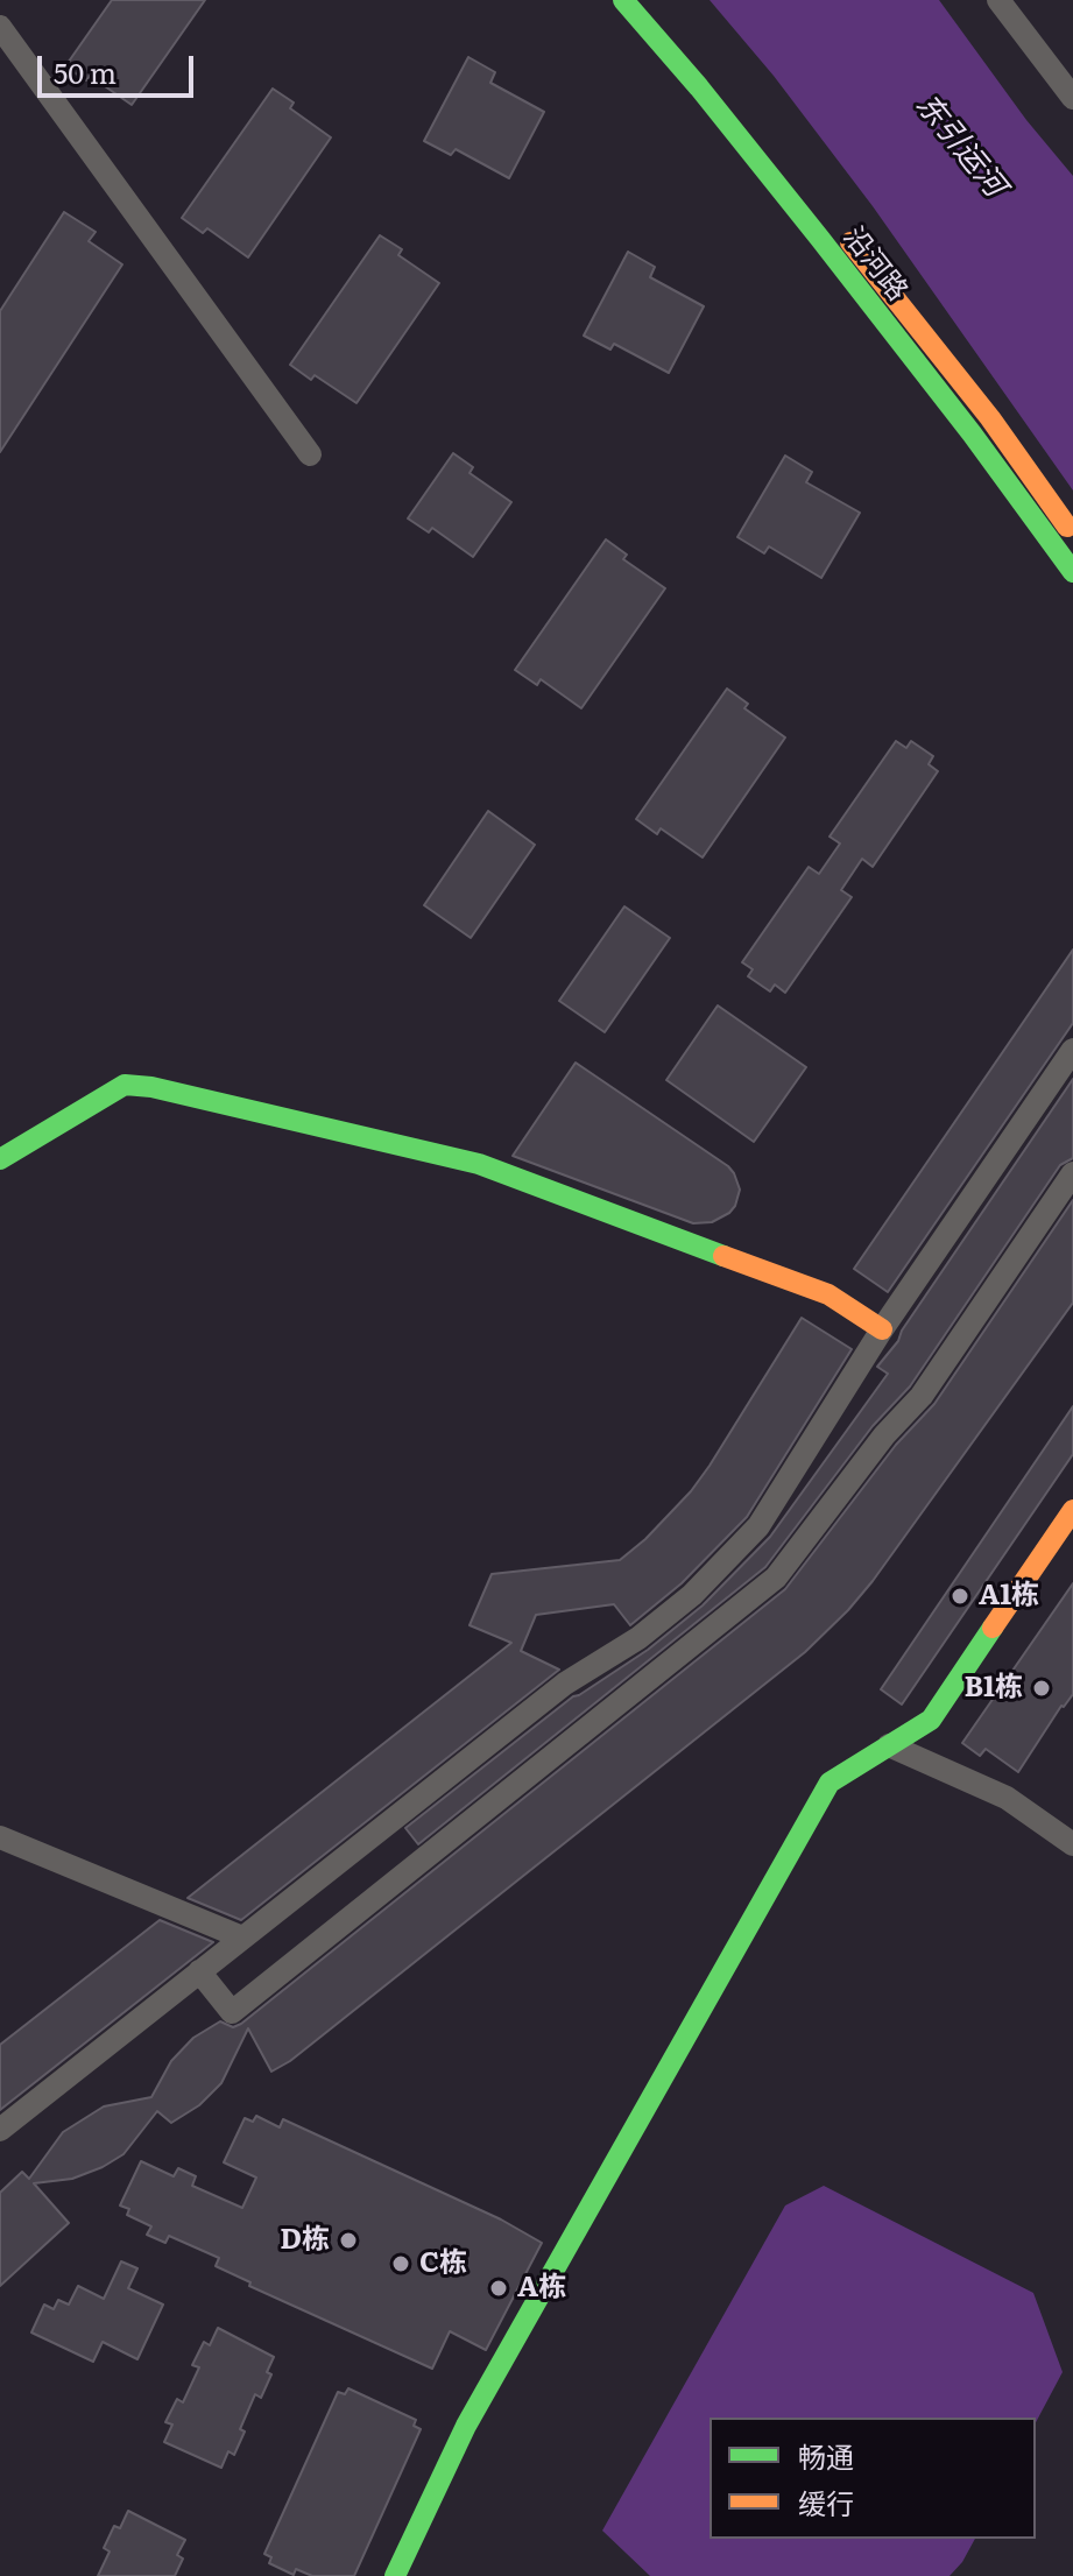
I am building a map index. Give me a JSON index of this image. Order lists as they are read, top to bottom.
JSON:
{
  "streets": {
    "street": ["沿河路"]
  },
  "water": ["东引运河"],
  "places": [
    "A1栋",
    "B1栋",
    "D栋",
    "C栋",
    "A栋"
  ],
  "legend": ["畅通", "缓行"],
  "scale_bar": "50 m"
}
